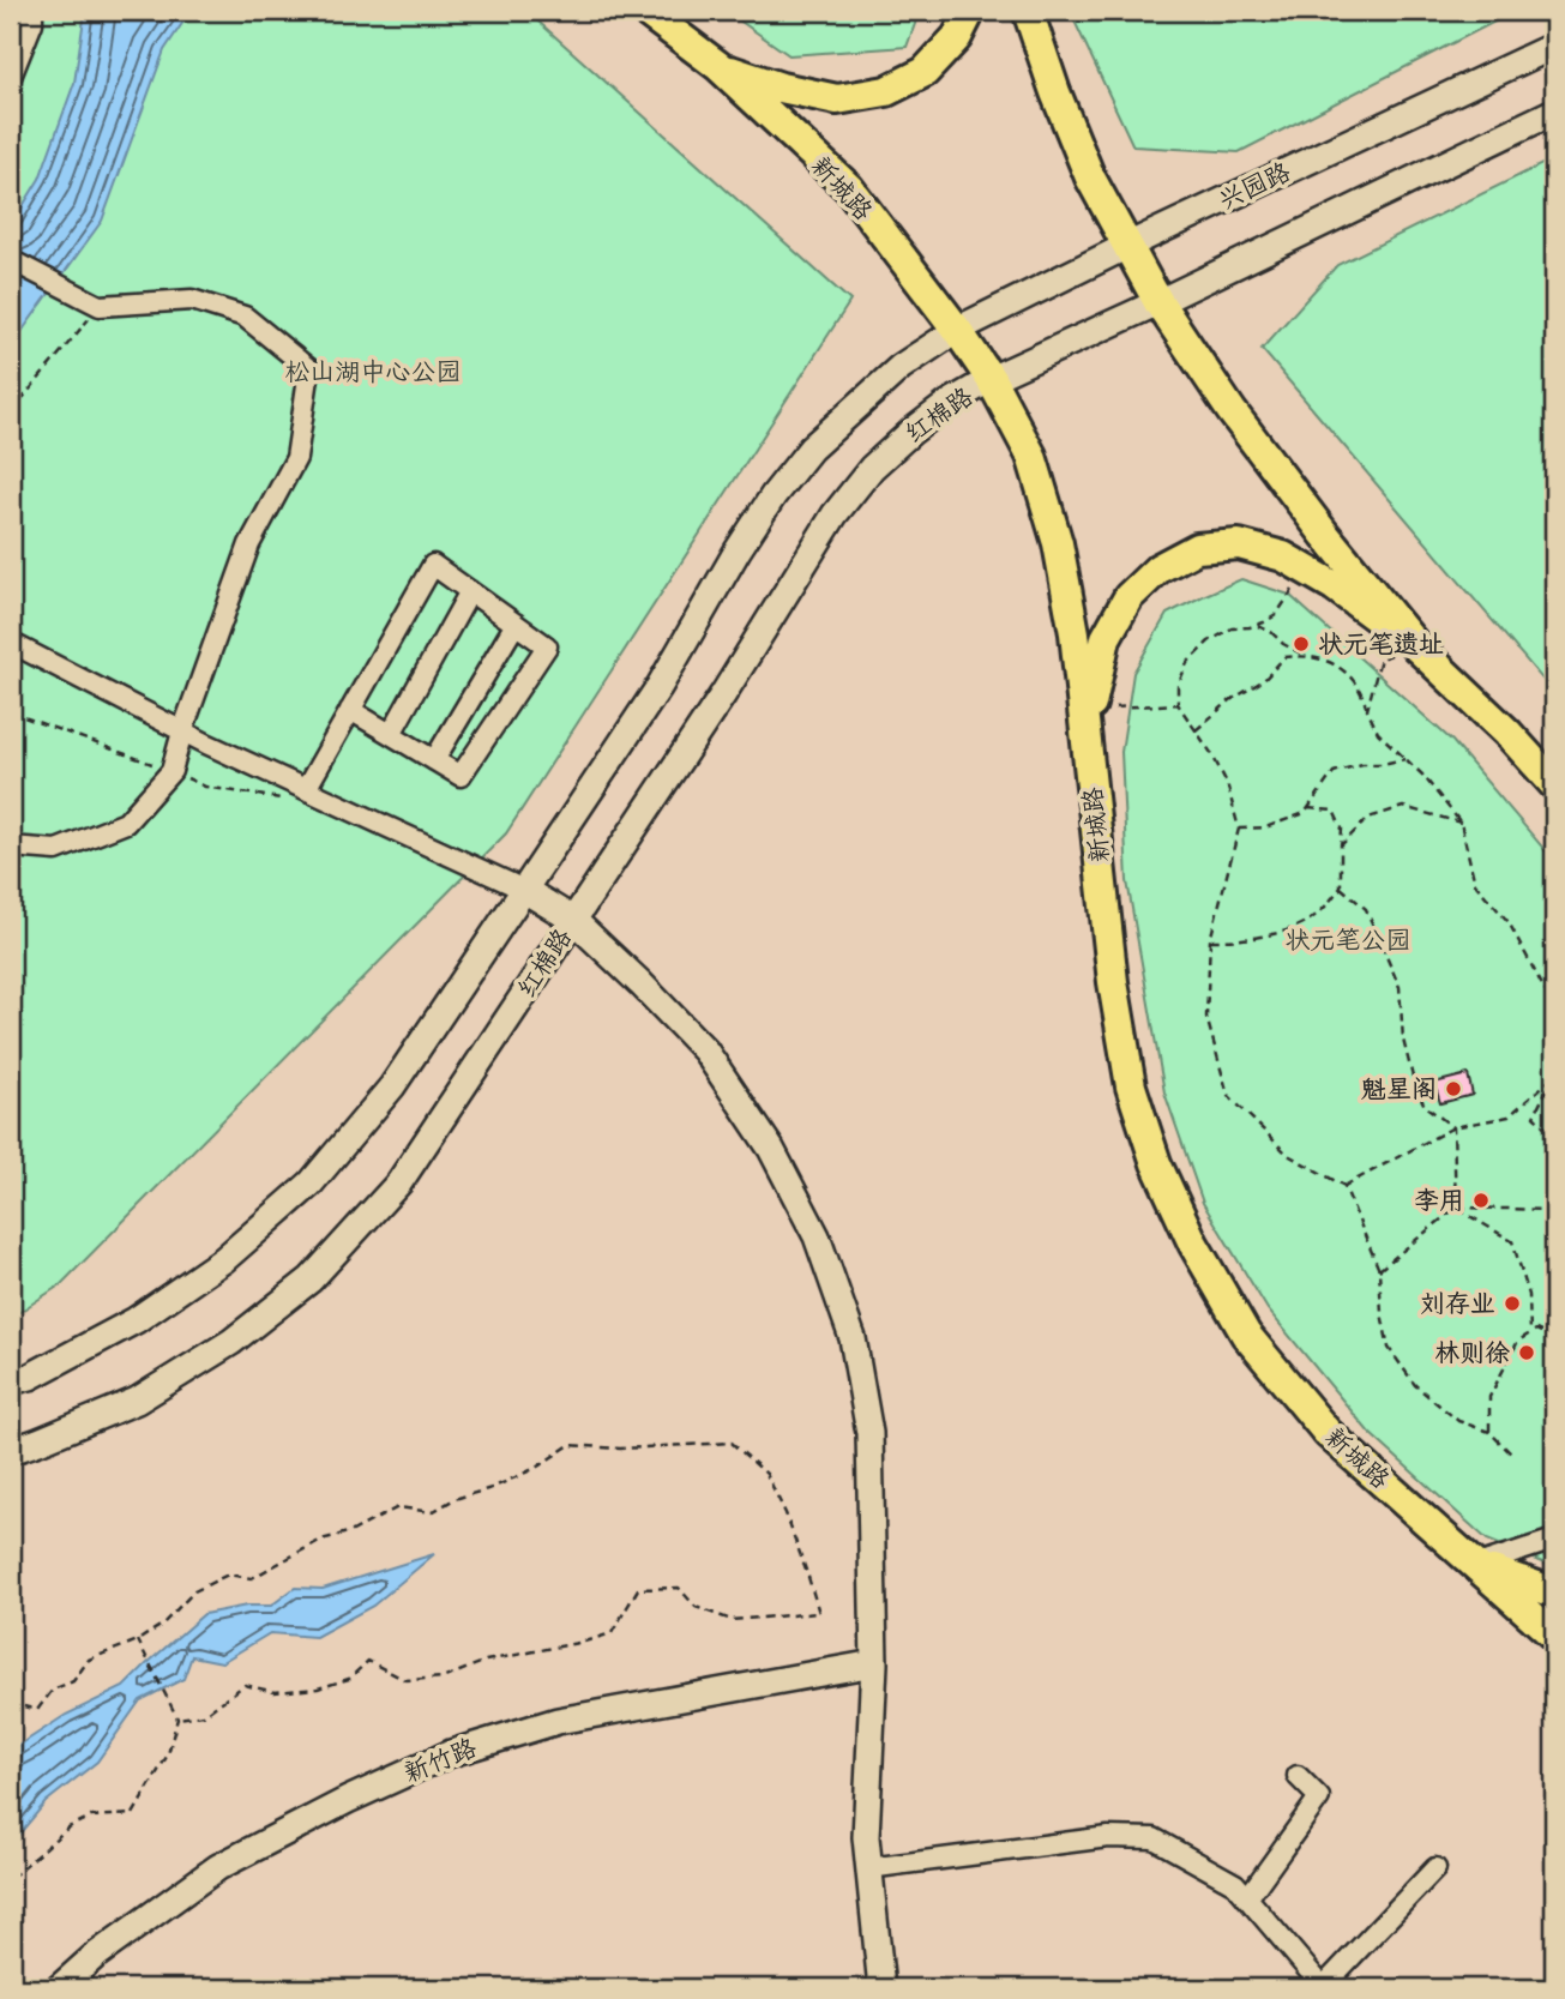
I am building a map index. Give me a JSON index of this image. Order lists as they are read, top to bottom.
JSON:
{
  "streets": {
    "main road": [
      "兴园路",
      "新城路",
      "红棉路",
      "新竹路"
    ]
  },
  "crossings": [
    ["兴园路", "新城路"],
    ["新城路", "红棉路"]
  ],
  "parks": ["松山湖中心公园", "状元笔公园"],
  "places": [
    "状元笔遗址",
    "魁星阁",
    "李用",
    "刘存业",
    "林则徐"
  ]
}
